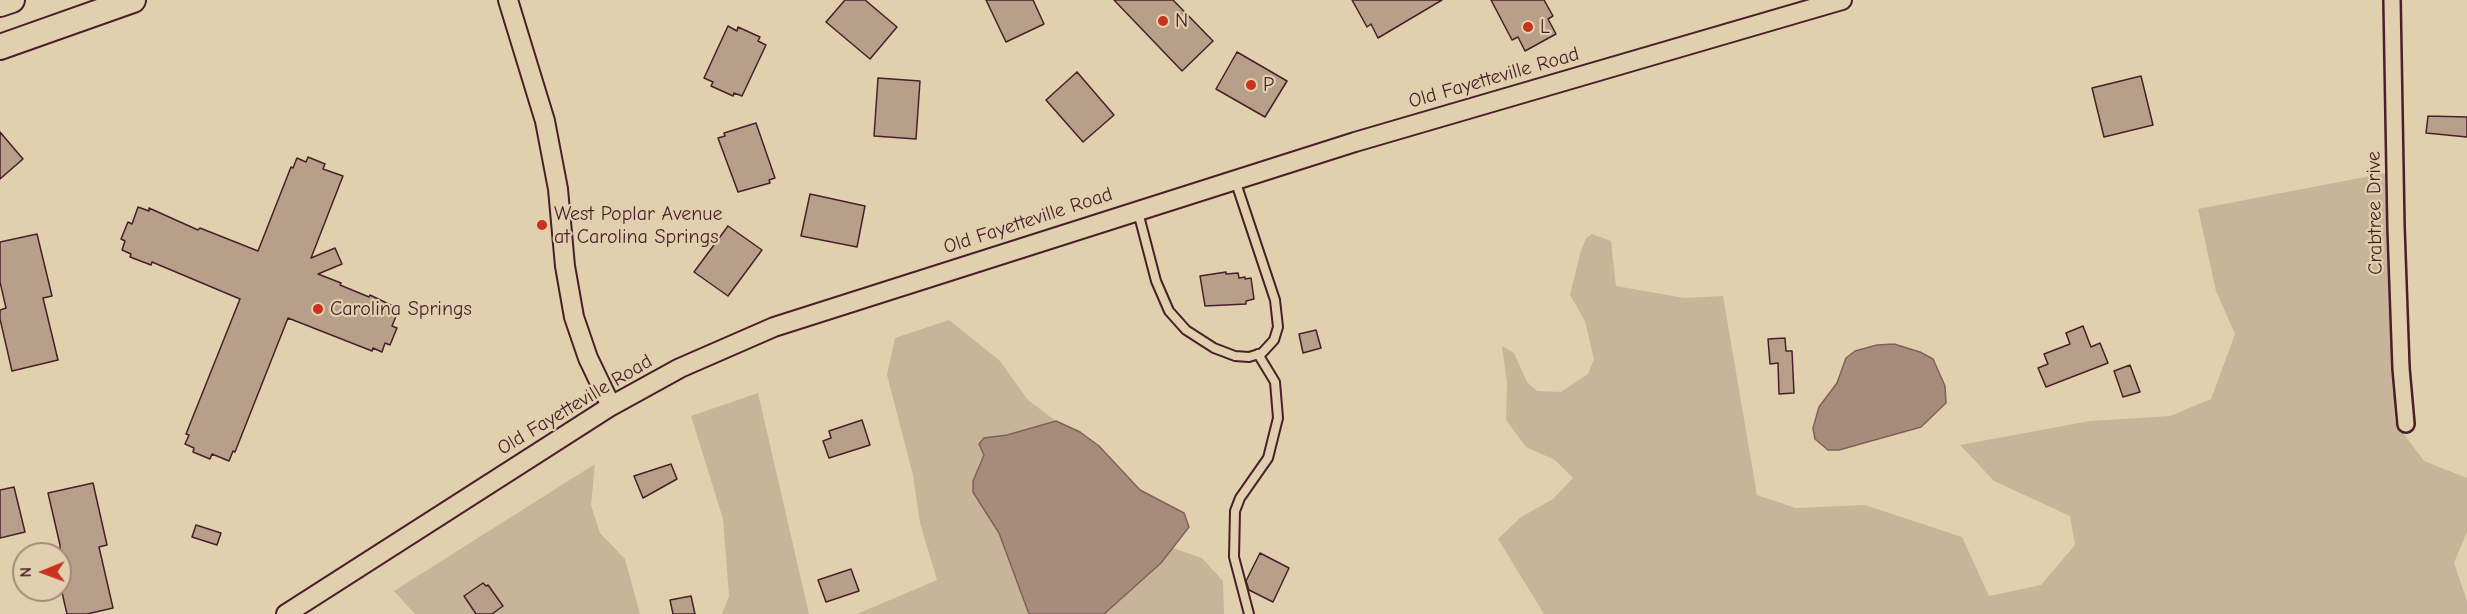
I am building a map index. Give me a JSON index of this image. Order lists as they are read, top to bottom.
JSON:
{
  "streets": {
    "street": ["Old Fayetteville Road", "Crabtree Drive"]
  },
  "places": [
    "N",
    "L",
    "P",
    "West Poplar Avenue at Carolina Springs",
    "Carolina Springs"
  ],
  "north": "left"
}
